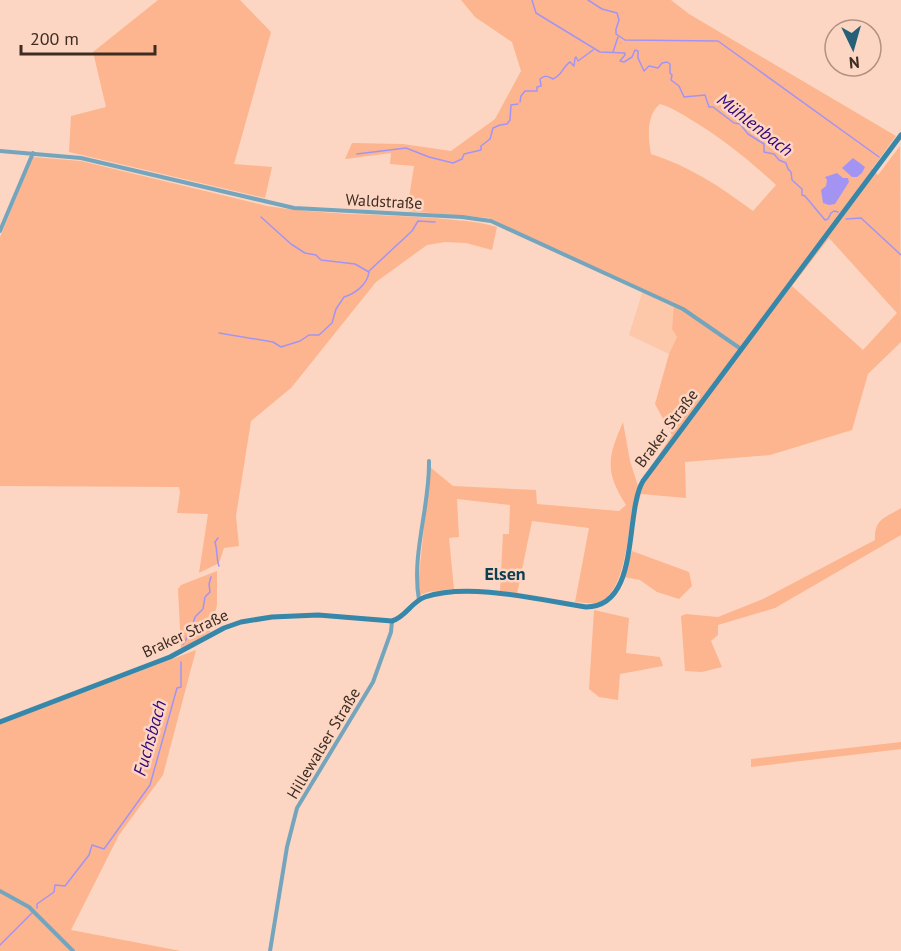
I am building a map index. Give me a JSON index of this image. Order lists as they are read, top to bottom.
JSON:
{
  "streets": {
    "main road": ["Braker Straße"],
    "street": ["Waldstraße", "Hillewalser Straße"]
  },
  "crossings": [
    ["Waldstraße", "Braker Straße"],
    ["Braker Straße", "Hillewalser Straße"]
  ],
  "districts": ["Elsen"],
  "water": ["Mühlenbach", "Fuchsbach"],
  "scale_bar": "200 m",
  "north": "bottom"
}
